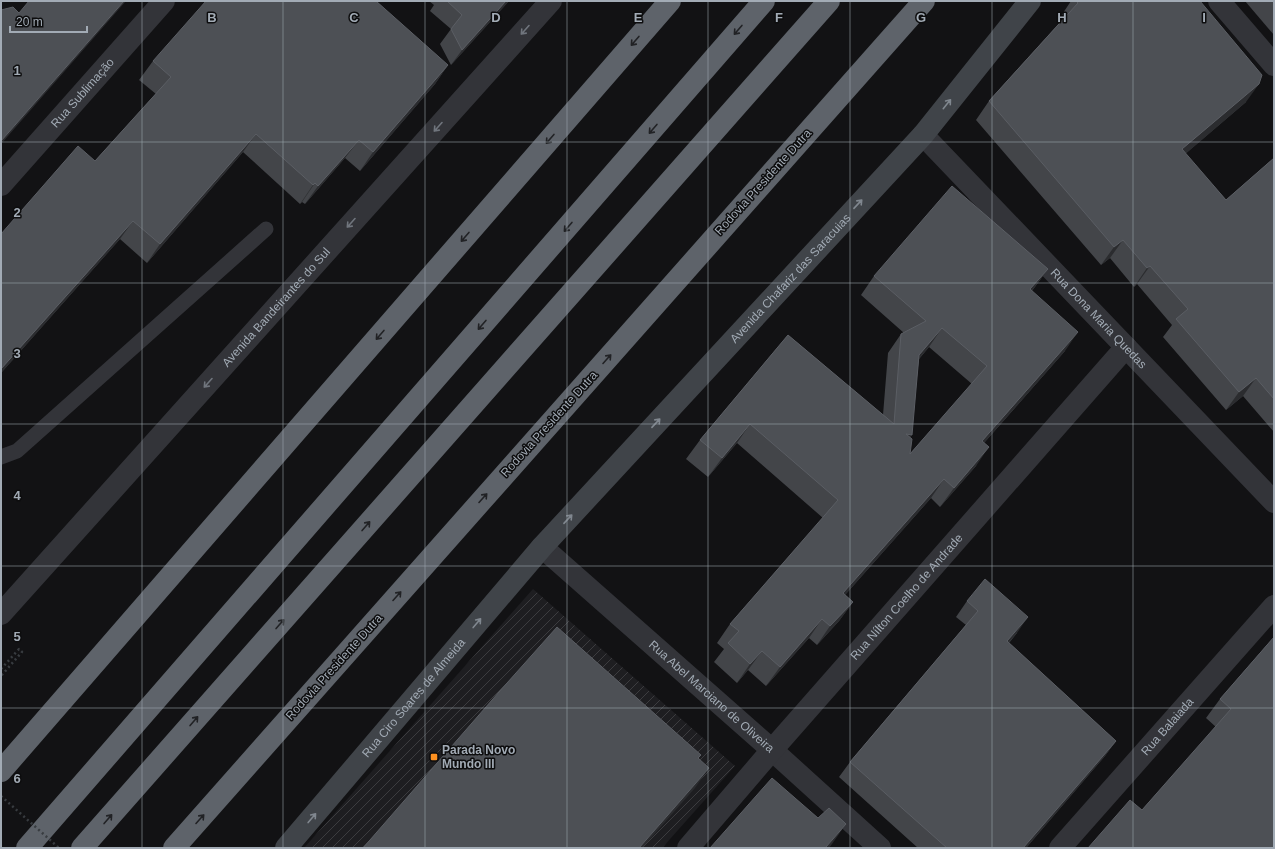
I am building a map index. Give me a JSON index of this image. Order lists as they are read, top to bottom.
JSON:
{
  "streets": {
    "highway": ["Rodovia Presidente Dutra"],
    "main road": ["Avenida Chafariz das Saracuias", "Rua Ciro Soares de Almeida"],
    "street": [
      "Rua Sublimação",
      "Avenida Bandeirantes do Sul",
      "Rua Dona Maria Quedas",
      "Rua Nílton Coelho de Andrade",
      "Rua Abel Marciano de Oliveira",
      "Rua Balaiada"
    ]
  },
  "crossings": [
    ["Avenida Chafariz das Saracuias", "Rua Dona Maria Quedas"],
    ["Avenida Chafariz das Saracuias", "Rua Abel Marciano de Oliveira"],
    ["Avenida Chafariz das Saracuias", "Rua Ciro Soares de Almeida"],
    ["Rua Dona Maria Quedas", "Rua Nílton Coelho de Andrade"],
    ["Rua Nílton Coelho de Andrade", "Rua Abel Marciano de Oliveira"],
    ["Rua Abel Marciano de Oliveira", "Rua Ciro Soares de Almeida"]
  ],
  "one_way": ["Avenida Chafariz das Saracuias", "Avenida Bandeirantes do Sul", "Rua Ciro Soares de Almeida"],
  "places": {
    "transit": ["Parada Novo Mundo III"]
  },
  "scale_bar": "20 m",
  "grid": {
    "columns": [
      "B",
      "C",
      "D",
      "E",
      "F",
      "G",
      "H",
      "I"
    ],
    "rows": [
      "1",
      "2",
      "3",
      "4",
      "5",
      "6"
    ]
  }
}
